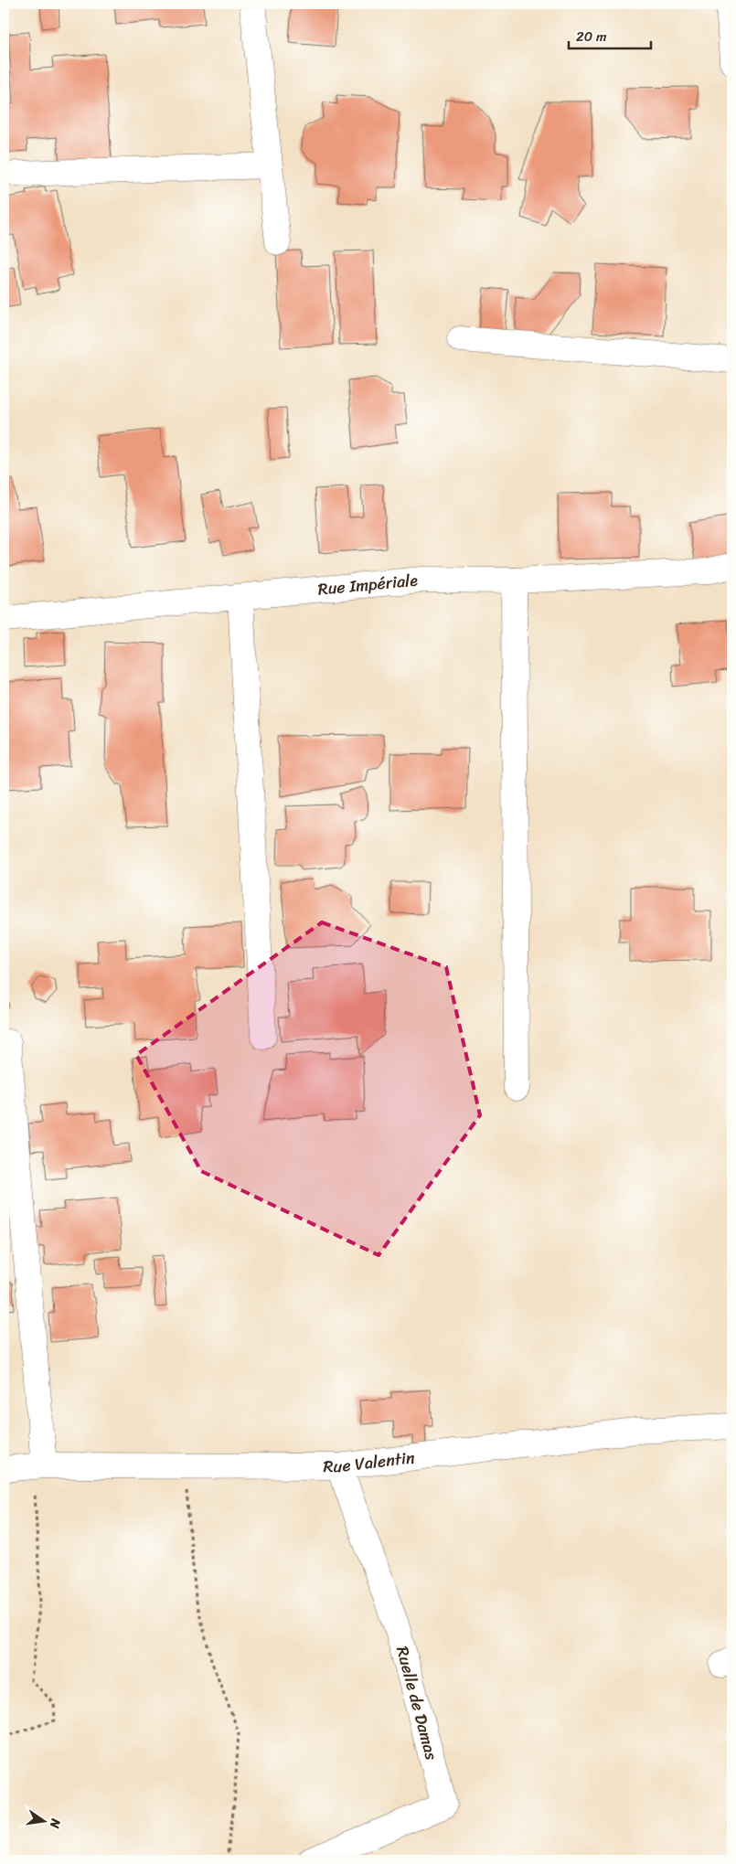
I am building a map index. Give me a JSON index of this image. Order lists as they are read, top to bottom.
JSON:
{
  "streets": {
    "street": ["Rue Impériale", "Rue Valentin", "Ruelle de Damas"]
  },
  "crossings": [
    ["Rue Valentin", "Ruelle de Damas"]
  ],
  "scale_bar": "20 m",
  "north": "right"
}
